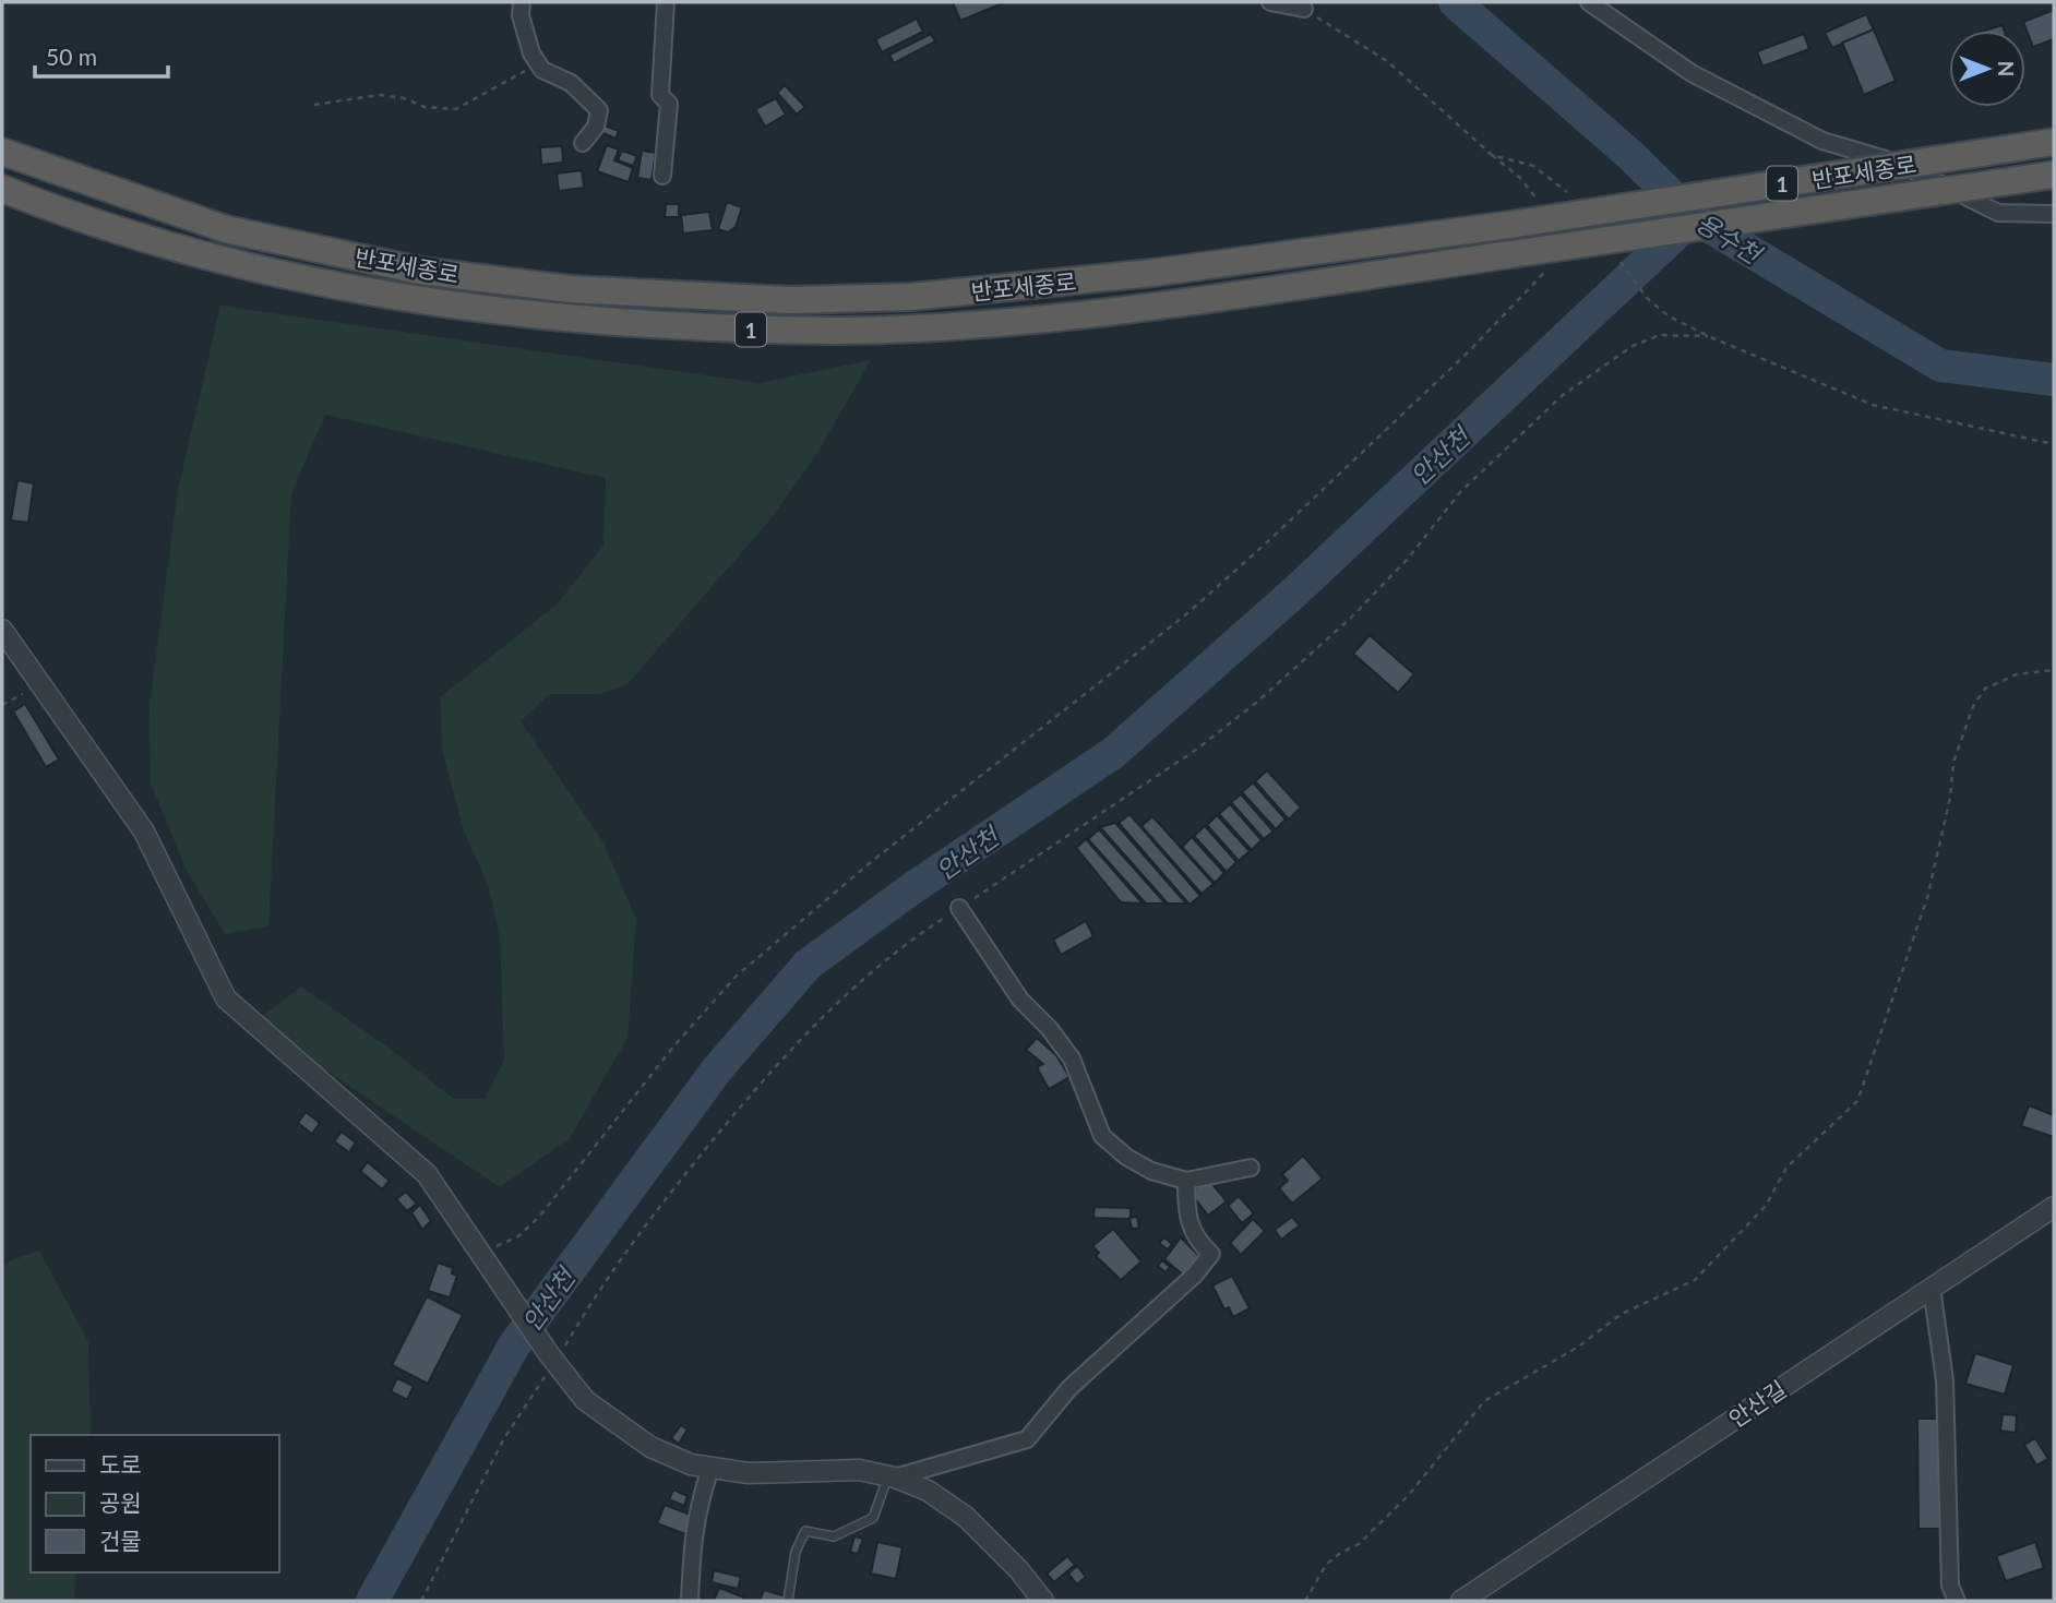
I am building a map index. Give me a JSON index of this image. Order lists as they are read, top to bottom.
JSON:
{
  "streets": {
    "highway": ["반포세종로", "1"],
    "street": ["안산길"]
  },
  "water": ["용수천", "안산천"],
  "legend": ["도로", "공원", "건물"],
  "scale_bar": "50 m",
  "north": "right"
}
